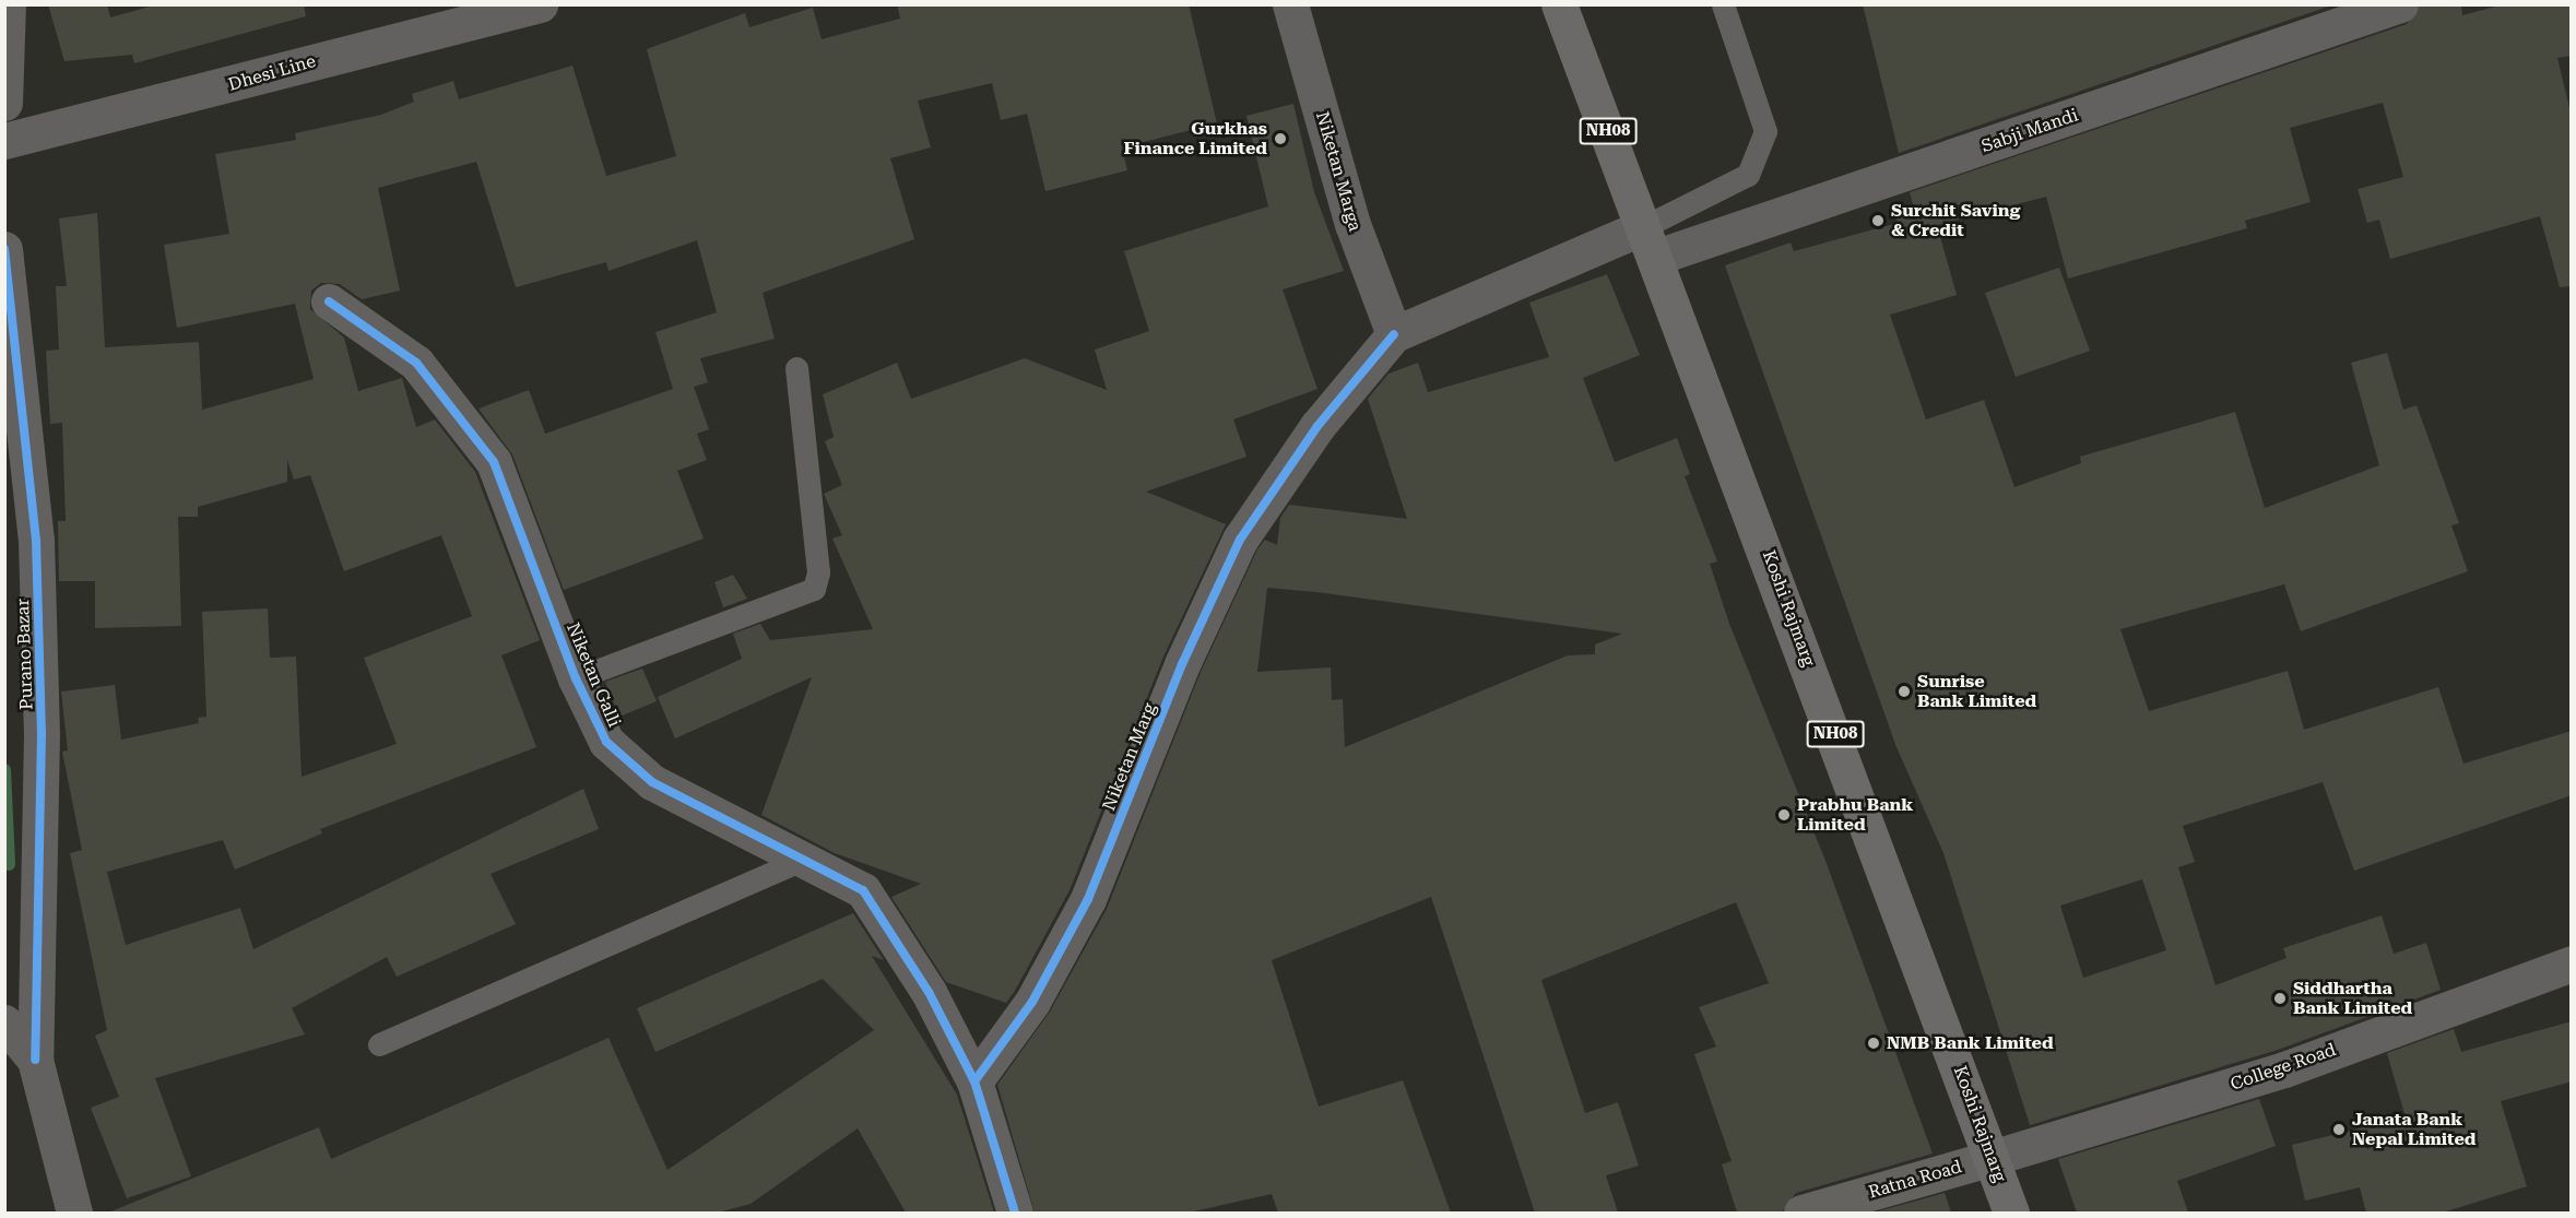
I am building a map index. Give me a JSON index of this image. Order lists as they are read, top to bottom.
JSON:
{
  "streets": {
    "main road": ["NH08", "Koshi Rajmarg"],
    "street": [
      "Dhesi Line",
      "Sabji Mandi",
      "Niketan Marga",
      "Purano Bazar",
      "Niketan Galli",
      "Niketan Marg",
      "College Road",
      "Ratna Road"
    ]
  },
  "crossings": [
    ["Sabji Mandi", "Niketan Marga"],
    ["Sabji Mandi", "Koshi Rajmarg"],
    ["Sabji Mandi", "Niketan Marg"],
    ["Niketan Marga", "Niketan Marg"],
    ["Koshi Rajmarg", "College Road"],
    ["Koshi Rajmarg", "Ratna Road"],
    ["Niketan Galli", "Niketan Marg"],
    ["College Road", "Ratna Road"]
  ],
  "places": [
    "Gurkhas Finance Limited",
    "Surchit Saving & Credit",
    "Sunrise Bank Limited",
    "Prabhu Bank Limited",
    "Siddhartha Bank Limited",
    "NMB Bank Limited",
    "Janata Bank Nepal Limited"
  ]
}
